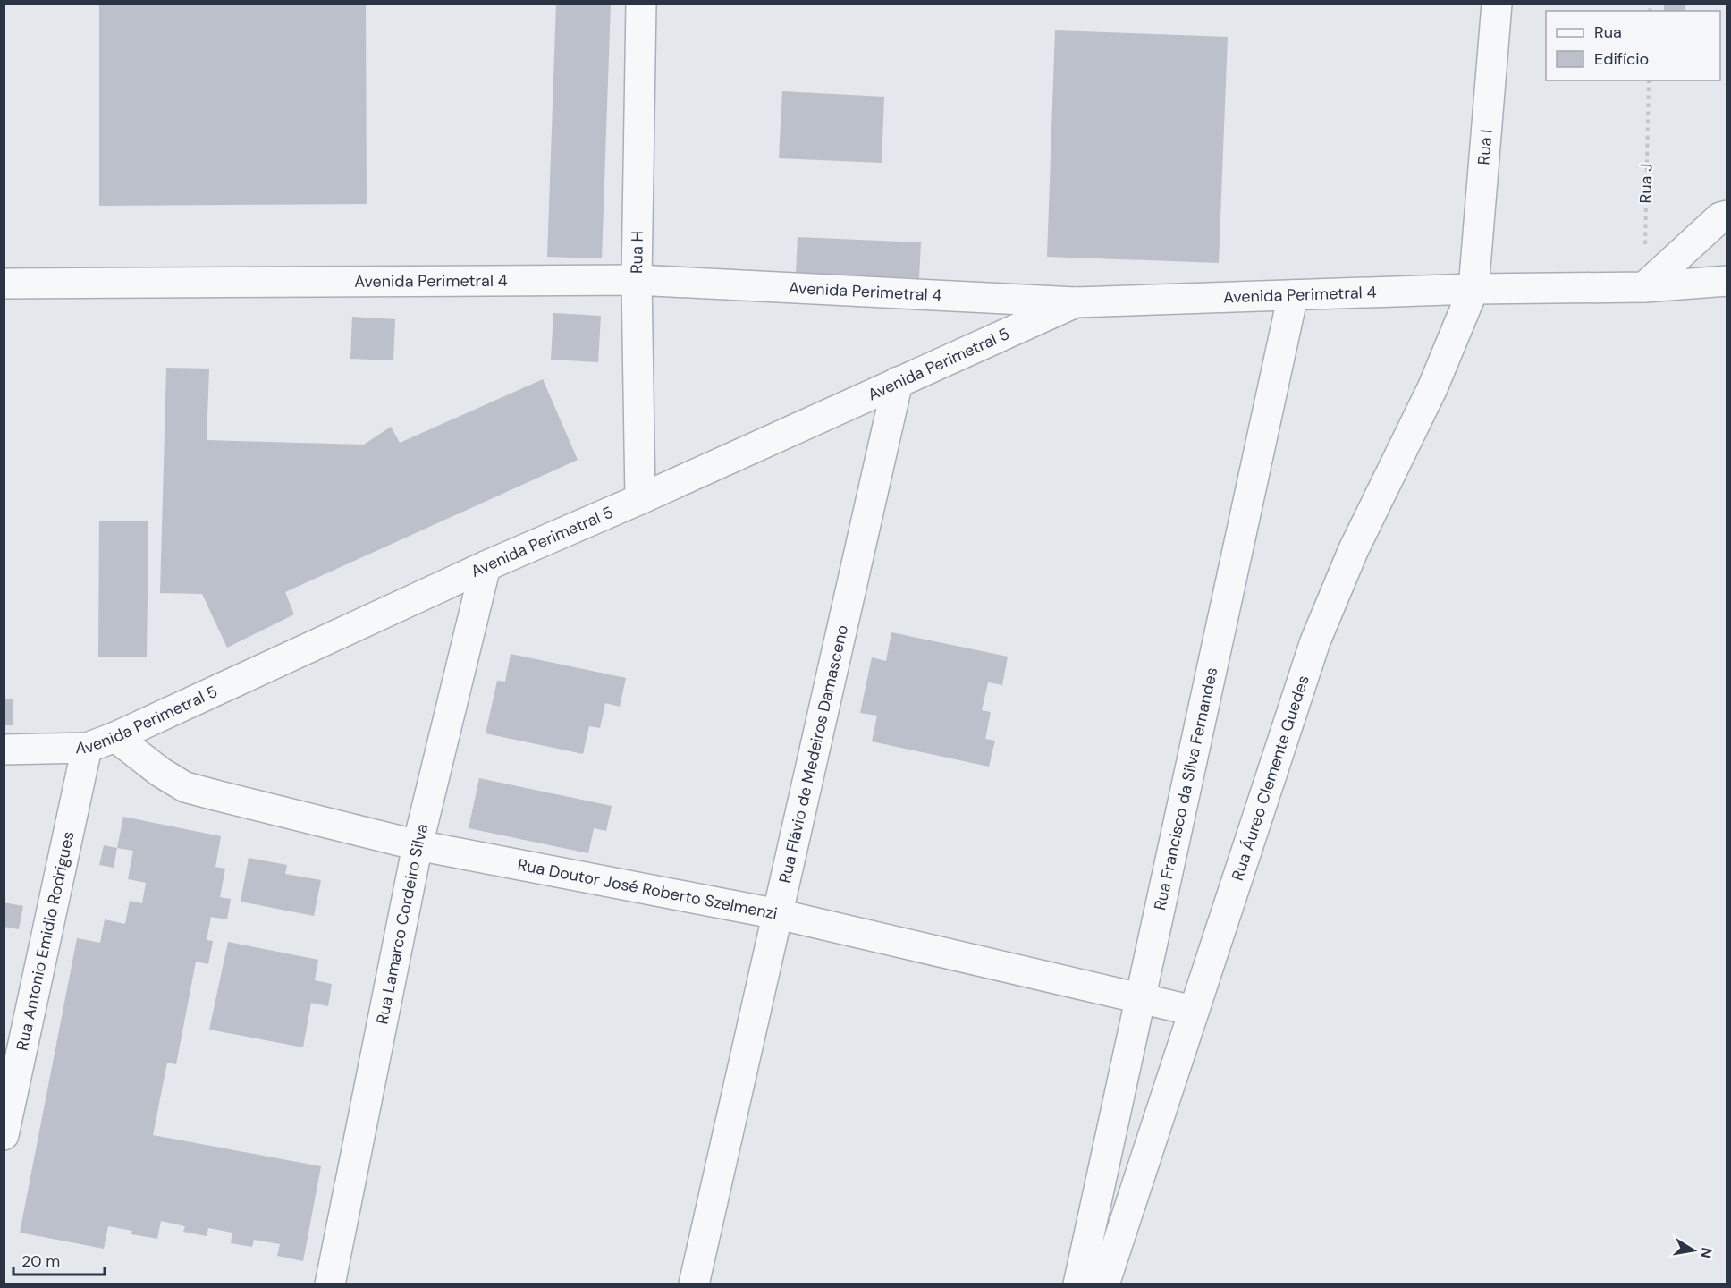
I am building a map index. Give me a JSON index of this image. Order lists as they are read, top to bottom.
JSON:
{
  "streets": {
    "street": [
      "Rua I",
      "Rua H",
      "Avenida Perimetral 4",
      "Avenida Perimetral 5",
      "Rua Flávio de Medeiros Damasceno",
      "Rua Áureo Clemente Guedes",
      "Rua Francisco da Silva Fernandes",
      "Rua Doutor José Roberto Szelmenzi",
      "Rua Lamarco Cordeiro Silva",
      "Rua Antonio Emidio Rodrigues"
    ],
    "path": ["Rua J"]
  },
  "crossings": [
    ["Rua I", "Avenida Perimetral 4"],
    ["Rua I", "Rua Áureo Clemente Guedes"],
    ["Rua J", "Avenida Perimetral 4"],
    ["Rua H", "Avenida Perimetral 4"],
    ["Rua H", "Avenida Perimetral 5"],
    ["Avenida Perimetral 4", "Avenida Perimetral 5"],
    ["Avenida Perimetral 4", "Rua Áureo Clemente Guedes"],
    ["Avenida Perimetral 4", "Rua Francisco da Silva Fernandes"],
    ["Avenida Perimetral 5", "Rua Flávio de Medeiros Damasceno"],
    ["Avenida Perimetral 5", "Rua Doutor José Roberto Szelmenzi"],
    ["Avenida Perimetral 5", "Rua Lamarco Cordeiro Silva"],
    ["Avenida Perimetral 5", "Rua Antonio Emidio Rodrigues"],
    ["Rua Flávio de Medeiros Damasceno", "Rua Doutor José Roberto Szelmenzi"],
    ["Rua Áureo Clemente Guedes", "Rua Doutor José Roberto Szelmenzi"],
    ["Rua Francisco da Silva Fernandes", "Rua Doutor José Roberto Szelmenzi"],
    ["Rua Doutor José Roberto Szelmenzi", "Rua Lamarco Cordeiro Silva"]
  ],
  "legend": ["Rua", "Edifício"],
  "scale_bar": "20 m",
  "north": "right"
}
